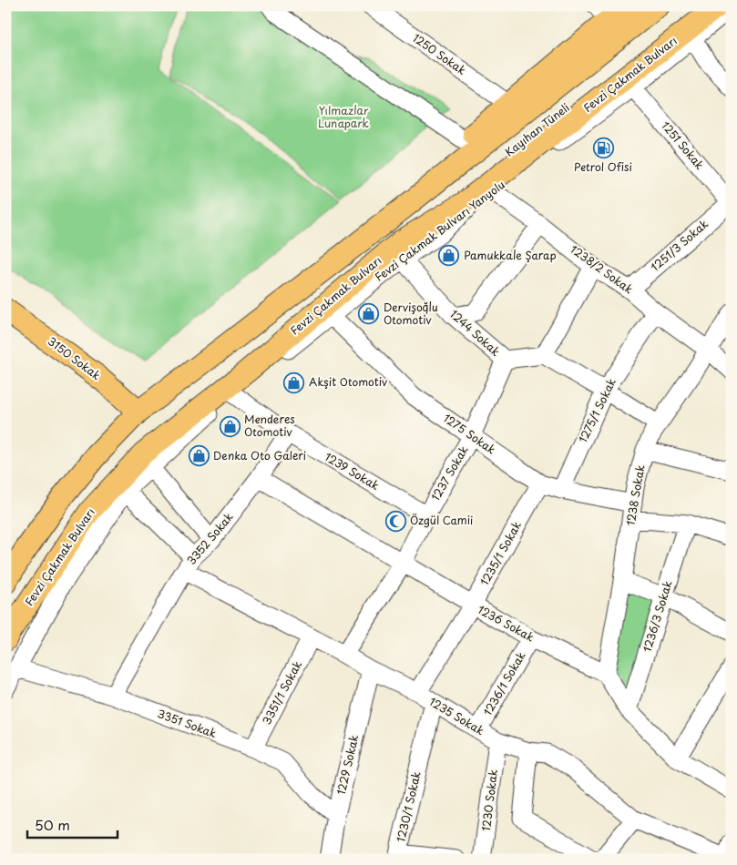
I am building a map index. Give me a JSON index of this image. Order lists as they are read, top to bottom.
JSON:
{
  "streets": {
    "main road": ["Fevzi Çakmak Bulvarı", "Kayıhan Tüneli", "3150 Sokak"],
    "street": [
      "1250 Sokak",
      "1251 Sokak",
      "Fevzi Çakmak Bulvarı Yanyolu",
      "1251/3 Sokak",
      "1238/2 Sokak",
      "1244 Sokak",
      "1275/1 Sokak",
      "1275 Sokak",
      "1239 Sokak",
      "1237 Sokak",
      "1238 Sokak",
      "3352 Sokak",
      "1235/1 Sokak",
      "1236/3 Sokak",
      "1236 Sokak",
      "1236/1 Sokak",
      "3351/1 Sokak",
      "1235 Sokak",
      "3351 Sokak",
      "1229 Sokak",
      "1230 Sokak",
      "1230/1 Sokak"
    ]
  },
  "crossings": [
    ["Fevzi Çakmak Bulvarı", "Kayıhan Tüneli"],
    ["Fevzi Çakmak Bulvarı", "Fevzi Çakmak Bulvarı Yanyolu"],
    ["Fevzi Çakmak Bulvarı", "1244 Sokak"],
    ["Kayıhan Tüneli", "Fevzi Çakmak Bulvarı Yanyolu"],
    ["Kayıhan Tüneli", "1244 Sokak"],
    ["1251 Sokak", "Fevzi Çakmak Bulvarı Yanyolu"],
    ["1251 Sokak", "1251/3 Sokak"],
    ["Fevzi Çakmak Bulvarı Yanyolu", "1238/2 Sokak"],
    ["Fevzi Çakmak Bulvarı Yanyolu", "1244 Sokak"],
    ["Fevzi Çakmak Bulvarı Yanyolu", "1275 Sokak"],
    ["Fevzi Çakmak Bulvarı Yanyolu", "1239 Sokak"],
    ["Fevzi Çakmak Bulvarı Yanyolu", "1235 Sokak"],
    ["Fevzi Çakmak Bulvarı Yanyolu", "3351 Sokak"],
    ["1251/3 Sokak", "1238/2 Sokak"],
    ["1238/2 Sokak", "1275/1 Sokak"],
    ["1238/2 Sokak", "1238 Sokak"],
    ["1244 Sokak", "1237 Sokak"],
    ["1275/1 Sokak", "1275 Sokak"],
    ["1275 Sokak", "1237 Sokak"],
    ["1275 Sokak", "1238 Sokak"],
    ["1275 Sokak", "1235/1 Sokak"],
    ["1275 Sokak", "1236/3 Sokak"],
    ["1239 Sokak", "1237 Sokak"],
    ["1239 Sokak", "3352 Sokak"],
    ["1237 Sokak", "1236 Sokak"],
    ["1237 Sokak", "1235 Sokak"],
    ["1238 Sokak", "1236 Sokak"],
    ["3352 Sokak", "1236 Sokak"],
    ["3352 Sokak", "1235 Sokak"],
    ["3352 Sokak", "3351 Sokak"],
    ["1235/1 Sokak", "1236 Sokak"],
    ["1235/1 Sokak", "1235 Sokak"],
    ["1236 Sokak", "1236/1 Sokak"],
    ["1236/1 Sokak", "1235 Sokak"],
    ["3351/1 Sokak", "1235 Sokak"],
    ["3351/1 Sokak", "3351 Sokak"],
    ["1235 Sokak", "1229 Sokak"],
    ["1235 Sokak", "1230 Sokak"],
    ["1235 Sokak", "1230/1 Sokak"],
    ["3351 Sokak", "1229 Sokak"]
  ],
  "parks": ["Yılmazlar Lunapark"],
  "places": {
    "fuel station": ["Petrol Ofisi"],
    "shop": [
      "Pamukkale Şarap",
      "Dervişoğlu Otomotiv",
      "Akşit Otomotiv",
      "Menderes Otomotiv",
      "Denka Oto Galeri"
    ],
    "mosque": ["Özgül Camii"]
  },
  "scale_bar": "50 m"
}
